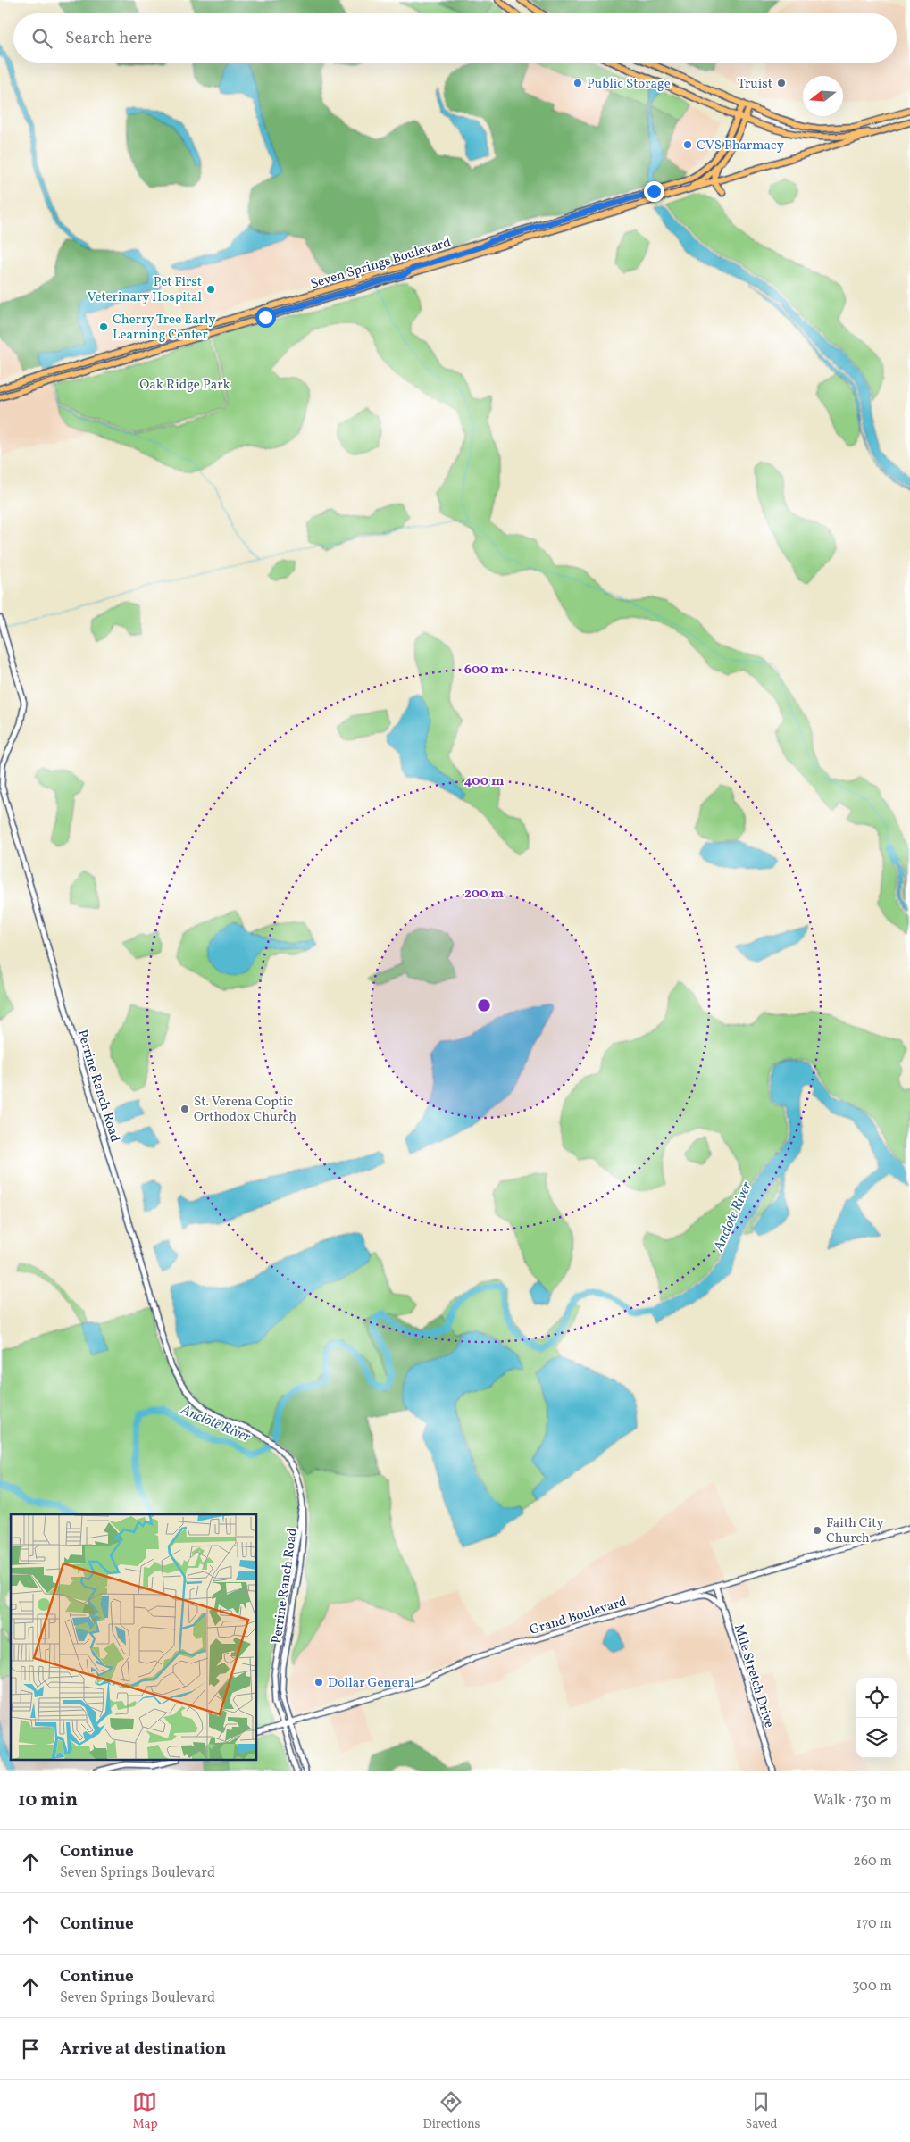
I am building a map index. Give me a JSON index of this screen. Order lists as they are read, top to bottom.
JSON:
{
  "streets": {
    "main road": ["Seven Springs Boulevard"],
    "street": ["Perrine Ranch Road", "Grand Boulevard", "Mile Stretch Drive"]
  },
  "crossings": [
    ["Perrine Ranch Road", "Grand Boulevard"],
    ["Grand Boulevard", "Mile Stretch Drive"]
  ],
  "water": ["Anclote River"],
  "parks": ["Oak Ridge Park"],
  "places": [
    "Public Storage",
    "Truist",
    "CVS Pharmacy",
    "Pet First Veterinary Hospital",
    "Cherry Tree Early Learning Center",
    "St. Verena Coptic Orthodox Church",
    "Faith City Church",
    "Dollar General"
  ],
  "north": "left",
  "page": {
    "search": "Search here",
    "heading": ["10 min", "Walk · 730 m"],
    "list": [
      ["Continue", "Seven Springs Boulevard", "260 m"],
      ["Continue", "170 m"],
      ["Continue", "Seven Springs Boulevard", "300 m"],
      "Arrive at destination"
    ],
    "nav": ["Map", "Directions", "Saved"]
  },
  "rings": ["600 m", "400 m", "200 m"]
}
